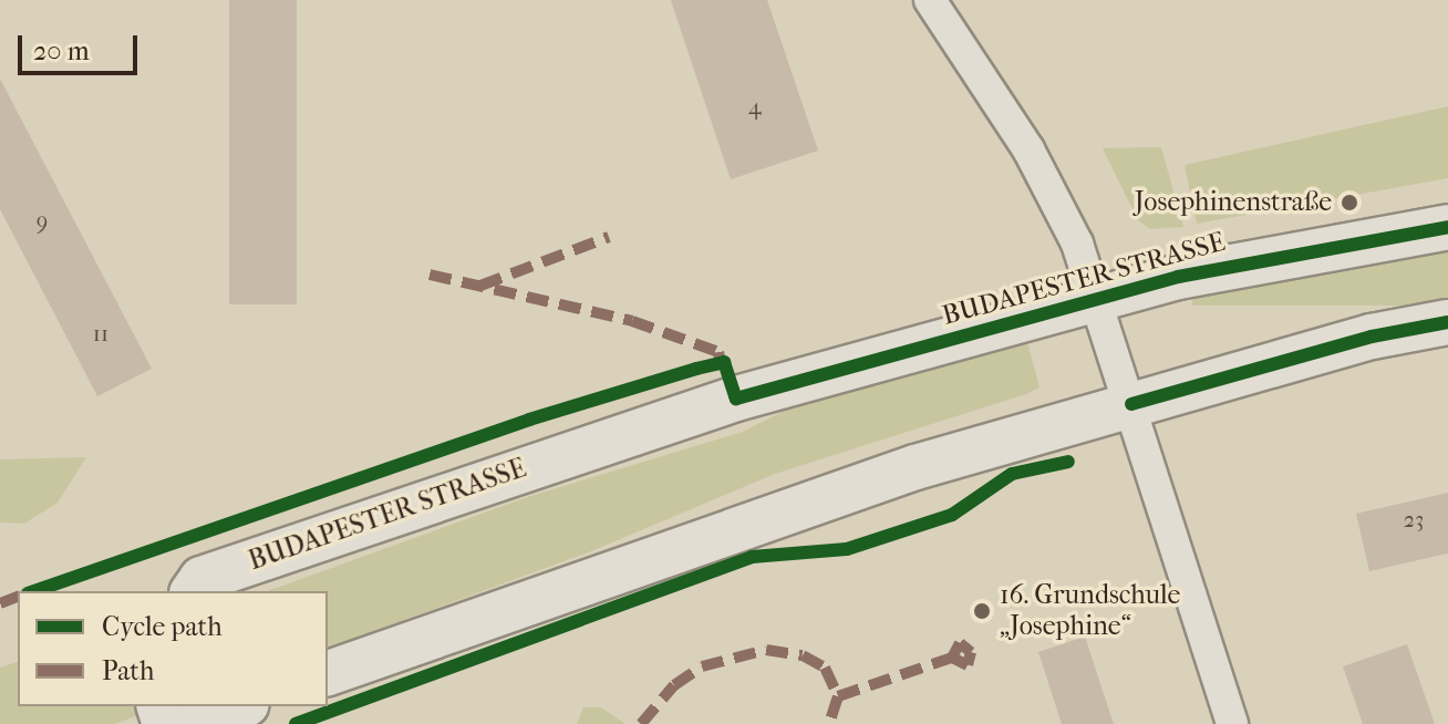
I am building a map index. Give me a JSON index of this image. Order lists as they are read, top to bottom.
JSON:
{
  "streets": {
    "main road": ["BUDAPESTER STRASSE"]
  },
  "places": ["Josephinenstraße", "16. Grundschule „Josephine“"],
  "house_numbers": [
    "4",
    "9",
    "11",
    "23"
  ],
  "legend": ["Cycle path", "Path"],
  "scale_bar": "20 m"
}
